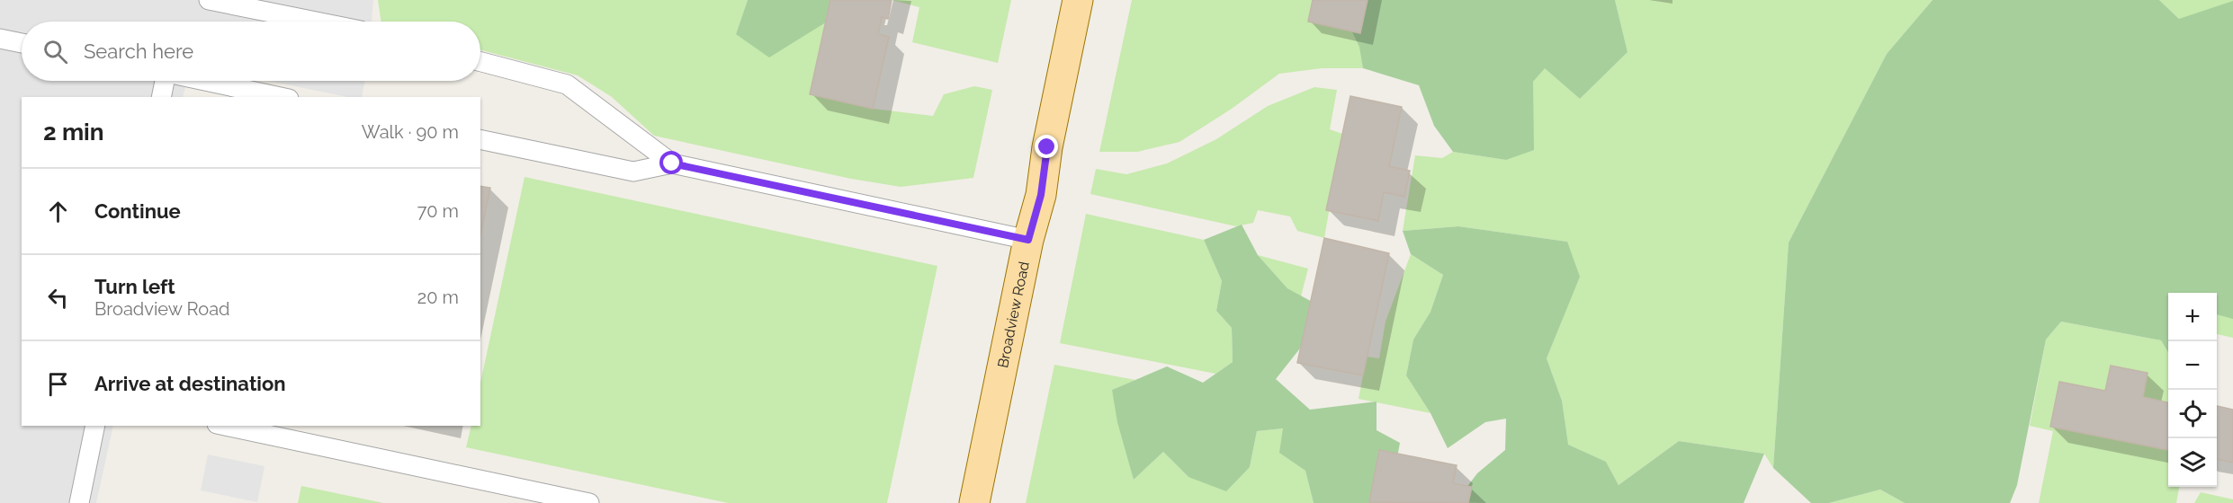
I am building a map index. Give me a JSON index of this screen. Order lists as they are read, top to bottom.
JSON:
{
  "streets": {
    "main road": ["Broadview Road"]
  },
  "page": {
    "search": "Search here",
    "heading": ["2 min", "Walk · 90 m"],
    "list": [
      ["Continue", "70 m"],
      ["Turn left", "Broadview Road", "20 m"],
      "Arrive at destination"
    ],
    "map_buttons": ["+", "−"]
  }
}
